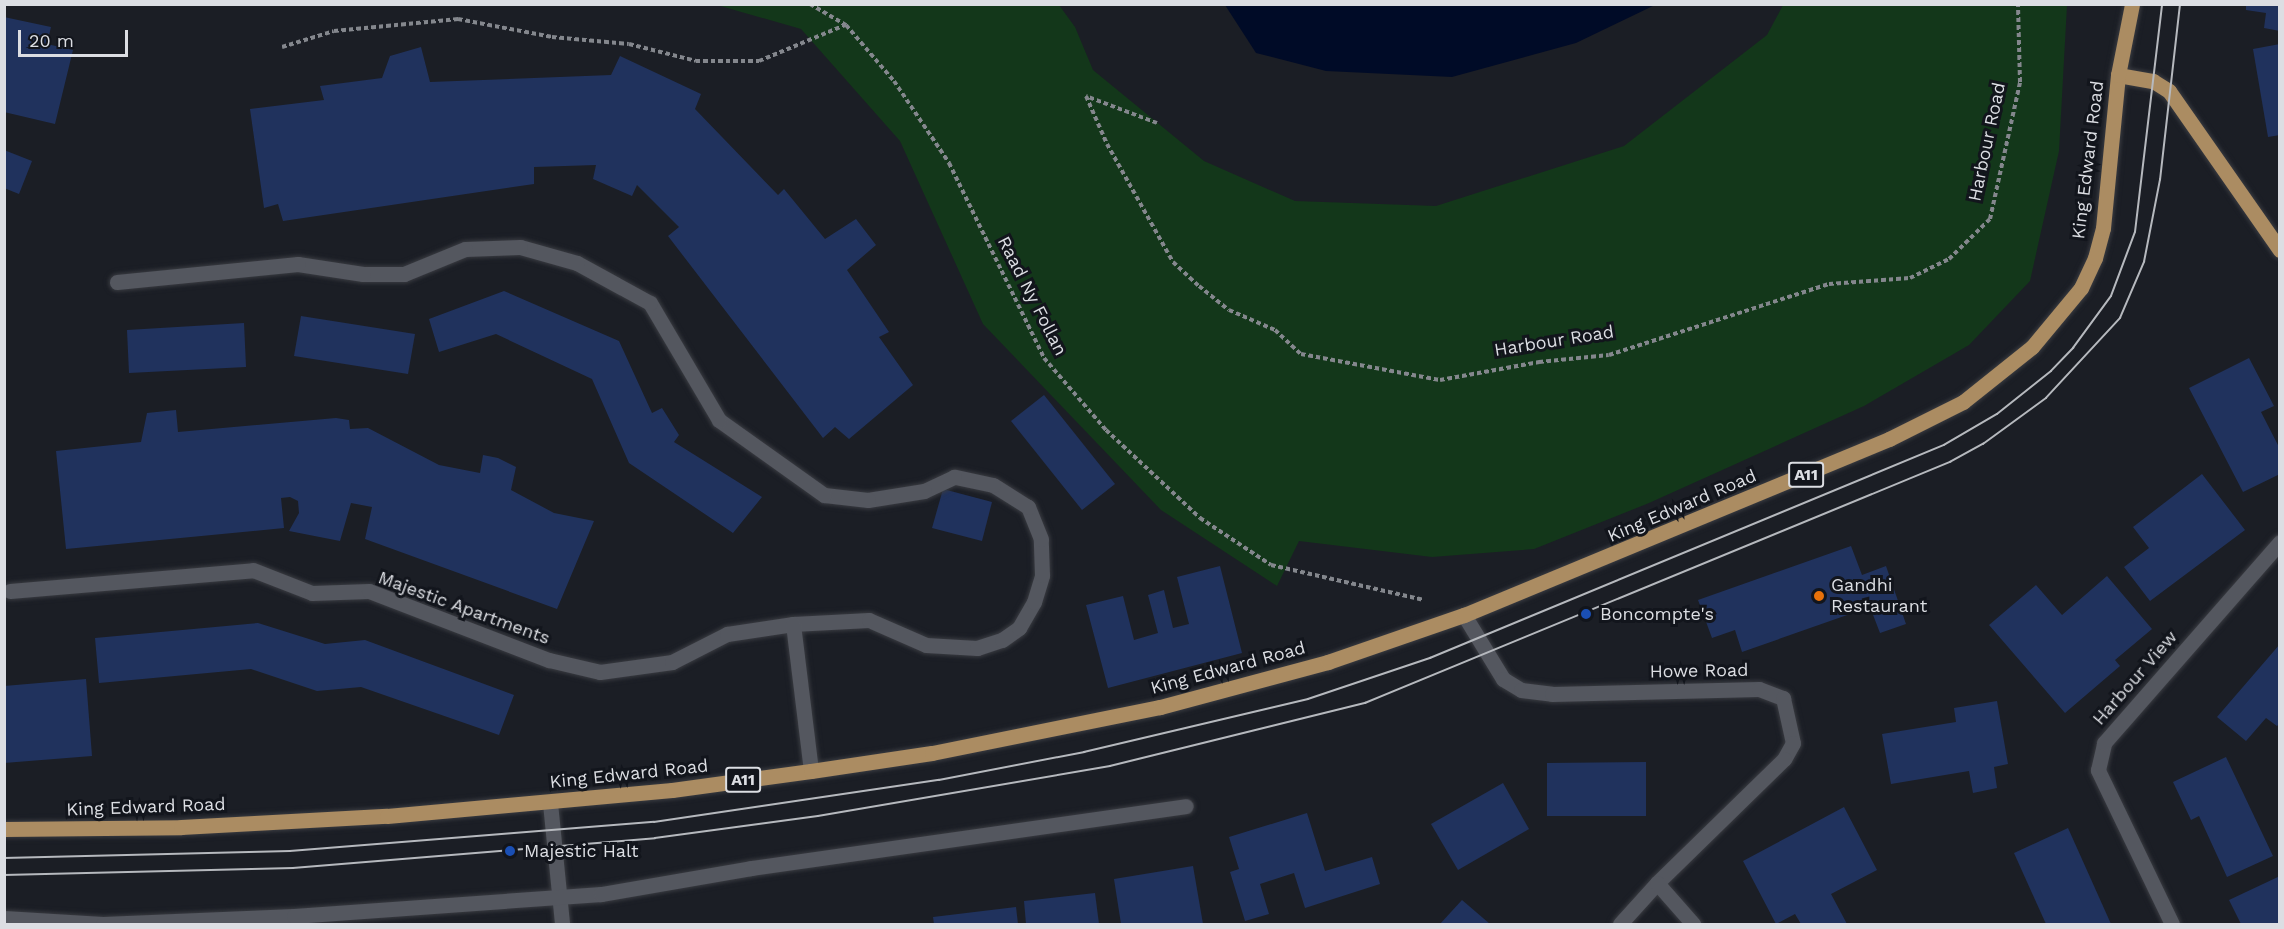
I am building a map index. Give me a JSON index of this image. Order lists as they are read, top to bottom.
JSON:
{
  "streets": {
    "main road": ["King Edward Road", "A11"],
    "street": ["Majestic Apartments", "Howe Road", "Harbour View"],
    "path": ["Harbour Road", "Raad Ny Follan"]
  },
  "crossings": [
    ["King Edward Road", "Raad Ny Follan"],
    ["King Edward Road", "Howe Road"],
    ["Raad Ny Follan", "Howe Road"]
  ],
  "places": ["Gandhi Restaurant", "Boncompte's", "Majestic Halt"],
  "scale_bar": "20 m"
}
